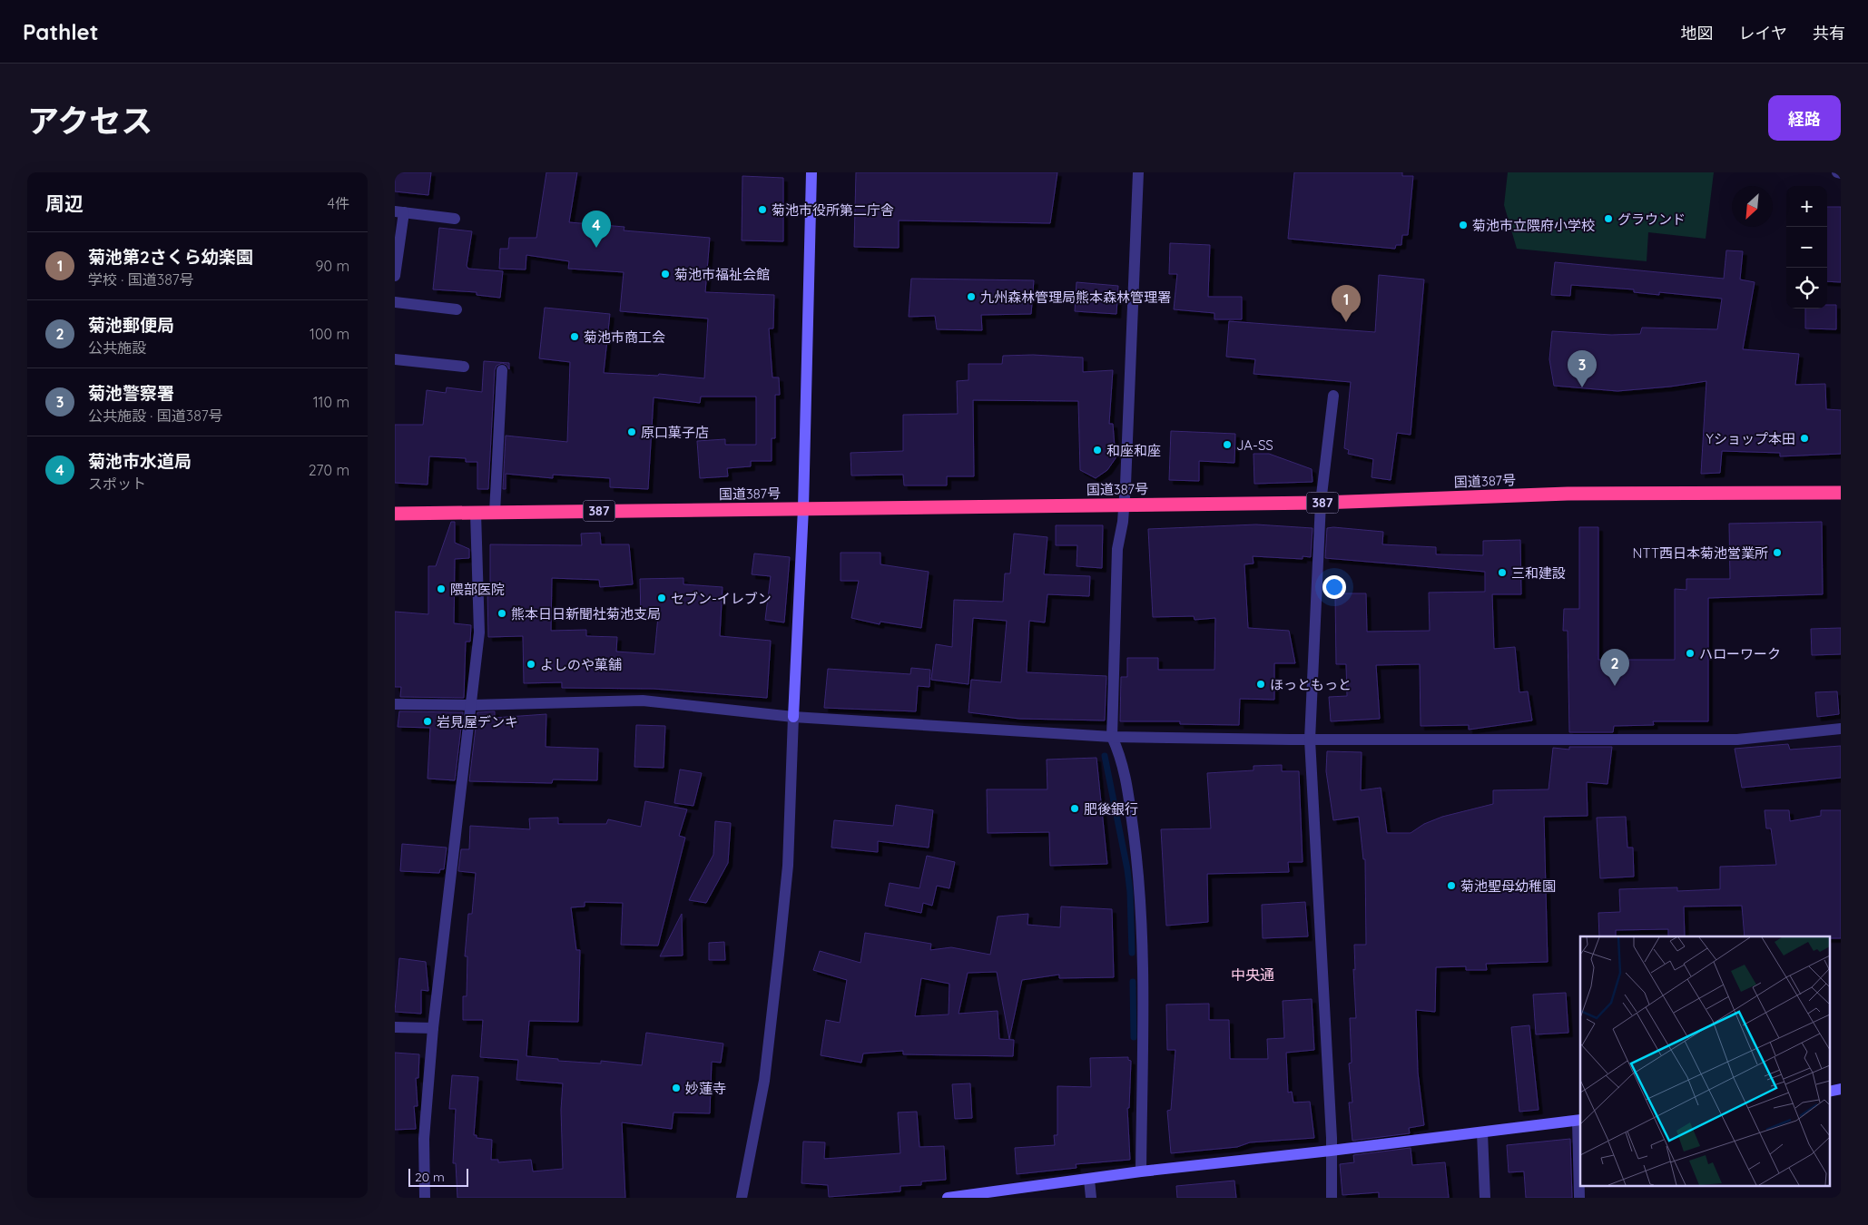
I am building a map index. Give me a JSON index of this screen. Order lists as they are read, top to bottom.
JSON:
{
  "streets": {
    "highway": ["国道387号", "387"]
  },
  "districts": ["中央通"],
  "places": [
    "菊池市役所第二庁舎",
    "グラウンド",
    "菊池市立隈府小学校",
    "菊池市福祉会館",
    "九州森林管理局熊本森林管理署",
    "菊池市商工会",
    "原口菓子店",
    "Yショップ本田",
    "JA-SS",
    "和座和座",
    "NTT西日本菊池営業所",
    "三和建設",
    "隈部医院",
    "セブン-イレブン",
    "熊本日日新聞社菊池支局",
    "ハローワーク",
    "よしのや菓舗",
    "ほっともっと",
    "岩見屋デンキ",
    "肥後銀行",
    "菊池聖母幼稚園",
    "妙蓮寺"
  ],
  "scale_bar": "20 m",
  "north": "bottom left",
  "page": {
    "header": "Pathlet",
    "nav": ["地図", "レイヤ", "共有"],
    "title": "アクセス",
    "buttons": "経路",
    "heading": ["周辺", "4件"],
    "map_buttons": ["+", "−"],
    "pins": [
      "4",
      "1",
      "3",
      "2"
    ],
    "list": [
      {
        "mark": "1",
        "name": "菊池第2さくら幼楽園",
        "note": "学校 · 国道387号",
        "value": "90 m"
      },
      {
        "mark": "2",
        "name": "菊池郵便局",
        "note": "公共施設",
        "value": "100 m"
      },
      {
        "mark": "3",
        "name": "菊池警察署",
        "note": "公共施設 · 国道387号",
        "value": "110 m"
      },
      {
        "mark": "4",
        "name": "菊池市水道局",
        "note": "スポット",
        "value": "270 m"
      }
    ],
    "scale": "20 m"
  }
}
